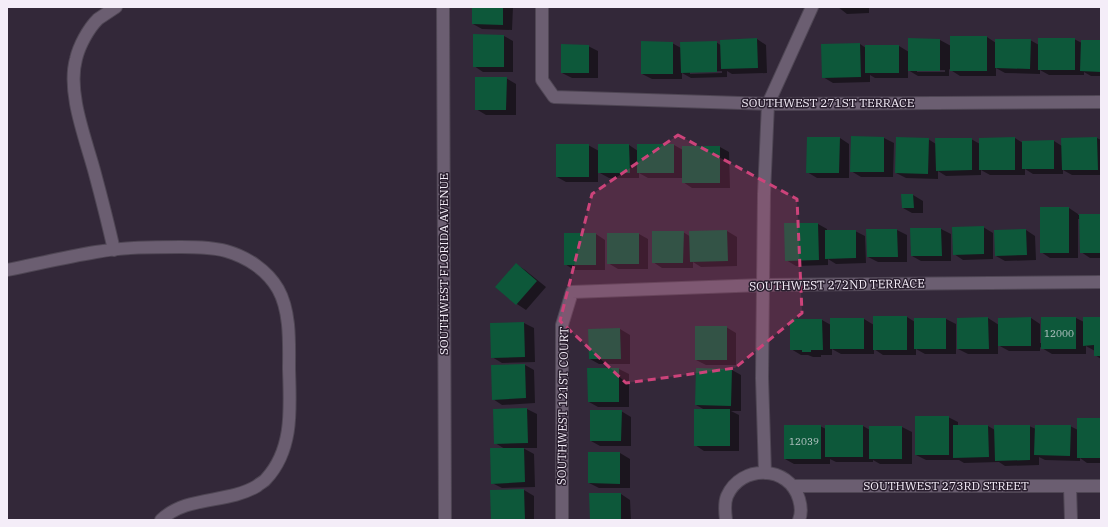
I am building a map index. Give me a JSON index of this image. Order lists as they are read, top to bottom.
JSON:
{
  "streets": {
    "street": [
      "SOUTHWEST 271ST TERRACE",
      "SOUTHWEST FLORIDA AVENUE",
      "SOUTHWEST 272ND TERRACE",
      "SOUTHWEST 121ST COURT",
      "SOUTHWEST 273RD STREET"
    ]
  },
  "crossings": [
    ["SOUTHWEST 272ND TERRACE", "SOUTHWEST 121ST COURT"]
  ],
  "house_numbers": ["12000", "12039"]
}
